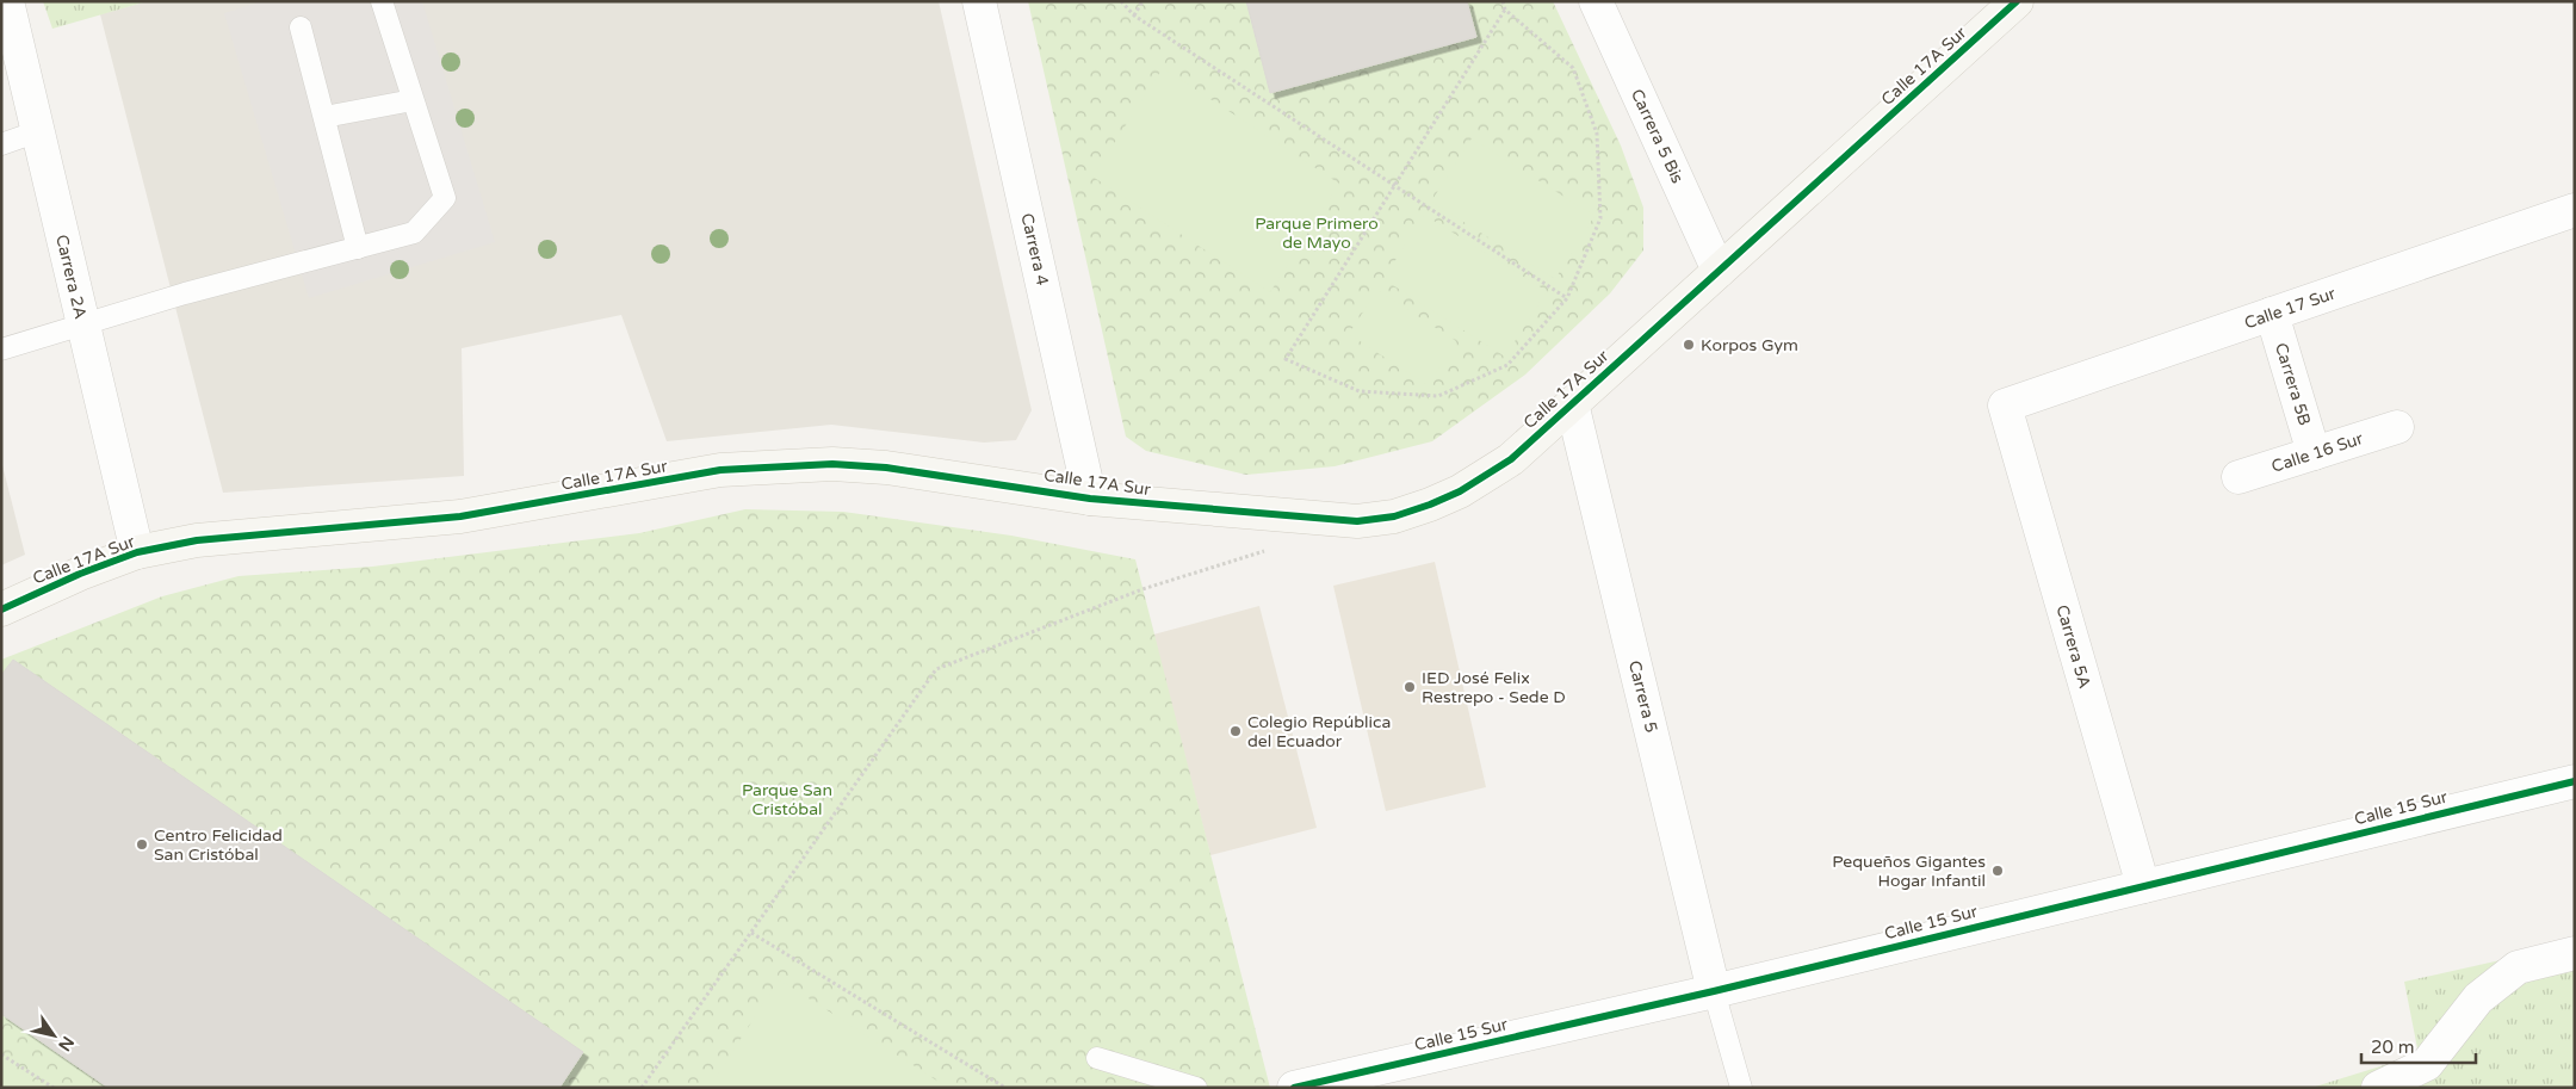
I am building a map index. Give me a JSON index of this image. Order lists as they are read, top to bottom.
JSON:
{
  "streets": {
    "street": [
      "Calle 17A Sur",
      "Carrera 5 Bis",
      "Carrera 4",
      "Carrera 2A",
      "Calle 17 Sur",
      "Carrera 5B",
      "Calle 16 Sur",
      "Carrera 5A",
      "Carrera 5",
      "Calle 15 Sur"
    ]
  },
  "crossings": [
    ["Calle 17A Sur", "Carrera 5 Bis"],
    ["Calle 17A Sur", "Carrera 4"],
    ["Calle 17A Sur", "Carrera 2A"],
    ["Calle 17A Sur", "Carrera 5"],
    ["Calle 17 Sur", "Carrera 5B"],
    ["Calle 17 Sur", "Carrera 5A"],
    ["Carrera 5B", "Calle 16 Sur"],
    ["Carrera 5A", "Calle 15 Sur"],
    ["Carrera 5", "Calle 15 Sur"]
  ],
  "parks": ["Parque Primero de Mayo", "Parque San Cristóbal"],
  "places": [
    "Korpos Gym",
    "IED José Felix Restrepo - Sede D",
    "Colegio República del Ecuador",
    "Centro Felicidad San Cristóbal",
    "Pequeños Gigantes Hogar Infantil"
  ],
  "scale_bar": "20 m",
  "north": "bottom right"
}
